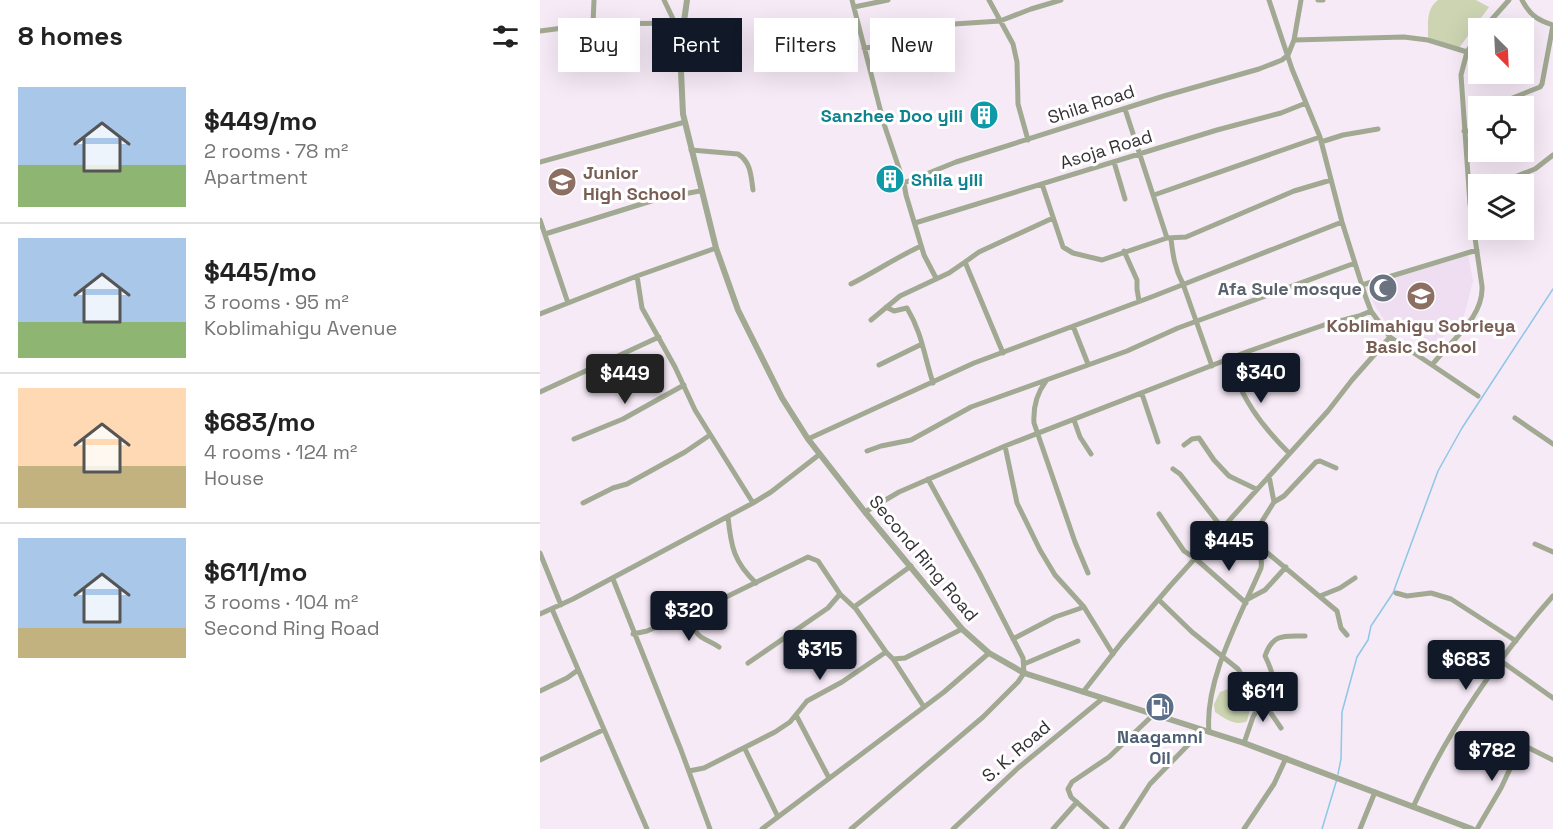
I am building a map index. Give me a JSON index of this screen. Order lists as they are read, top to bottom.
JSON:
{
  "streets": {
    "street": [
      "Shila Road",
      "Asoja Road",
      "Second Ring Road",
      "S. K. Road"
    ]
  },
  "crossings": [
    ["Second Ring Road", "S. K. Road"]
  ],
  "places": {
    "building": ["Sanzhee Doo yili", "Shila yili"],
    "school or university": ["Junior High School", "Koblimahigu Sobrieya Basic School"],
    "mosque": ["Afa Sule mosque"],
    "fuel station": ["Naagamni Oil"]
  },
  "north": "bottom right",
  "page": {
    "heading": "8 homes",
    "chip": [
      "Buy",
      "Rent",
      "Filters",
      "New"
    ],
    "list": [
      {
        "name": "$449/mo",
        "note": "2 rooms · 78 m² · Apartment"
      },
      {
        "name": "$445/mo",
        "note": "3 rooms · 95 m² · Koblimahigu Avenue"
      },
      {
        "name": "$683/mo",
        "note": "4 rooms · 124 m² · House"
      },
      {
        "name": "$611/mo",
        "note": "3 rooms · 104 m² · Second Ring Road"
      }
    ],
    "price": [
      "$340",
      "$449",
      "$445",
      "$320",
      "$315",
      "$683",
      "$611",
      "$782"
    ]
  }
}
